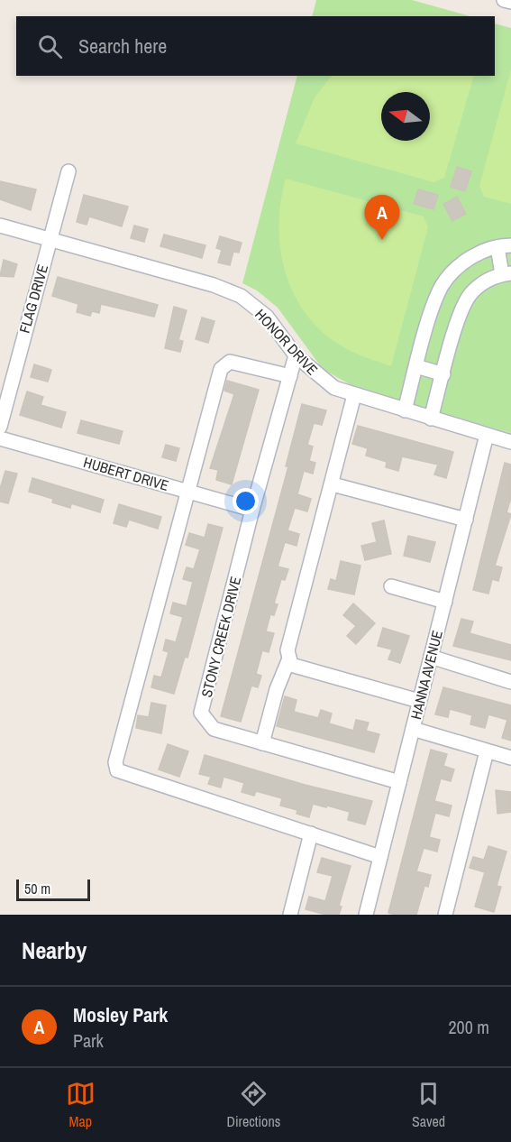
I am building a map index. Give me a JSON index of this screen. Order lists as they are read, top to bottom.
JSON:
{
  "streets": {
    "street": [
      "FLAG DRIVE",
      "HONOR DRIVE",
      "HUBERT DRIVE",
      "STONY CREEK DRIVE",
      "HANNA AVENUE"
    ]
  },
  "crossings": [
    ["FLAG DRIVE", "HONOR DRIVE"],
    ["HONOR DRIVE", "STONY CREEK DRIVE"],
    ["HONOR DRIVE", "HANNA AVENUE"],
    ["HUBERT DRIVE", "STONY CREEK DRIVE"],
    ["STONY CREEK DRIVE", "HANNA AVENUE"]
  ],
  "scale_bar": "50 m",
  "north": "left",
  "page": {
    "search": "Search here",
    "pins": "A",
    "scale": "50 m",
    "heading": "Nearby",
    "list": [
      {
        "mark": "A",
        "name": "Mosley Park",
        "note": "Park",
        "value": "200 m"
      }
    ],
    "nav": ["Map", "Directions", "Saved"]
  }
}
